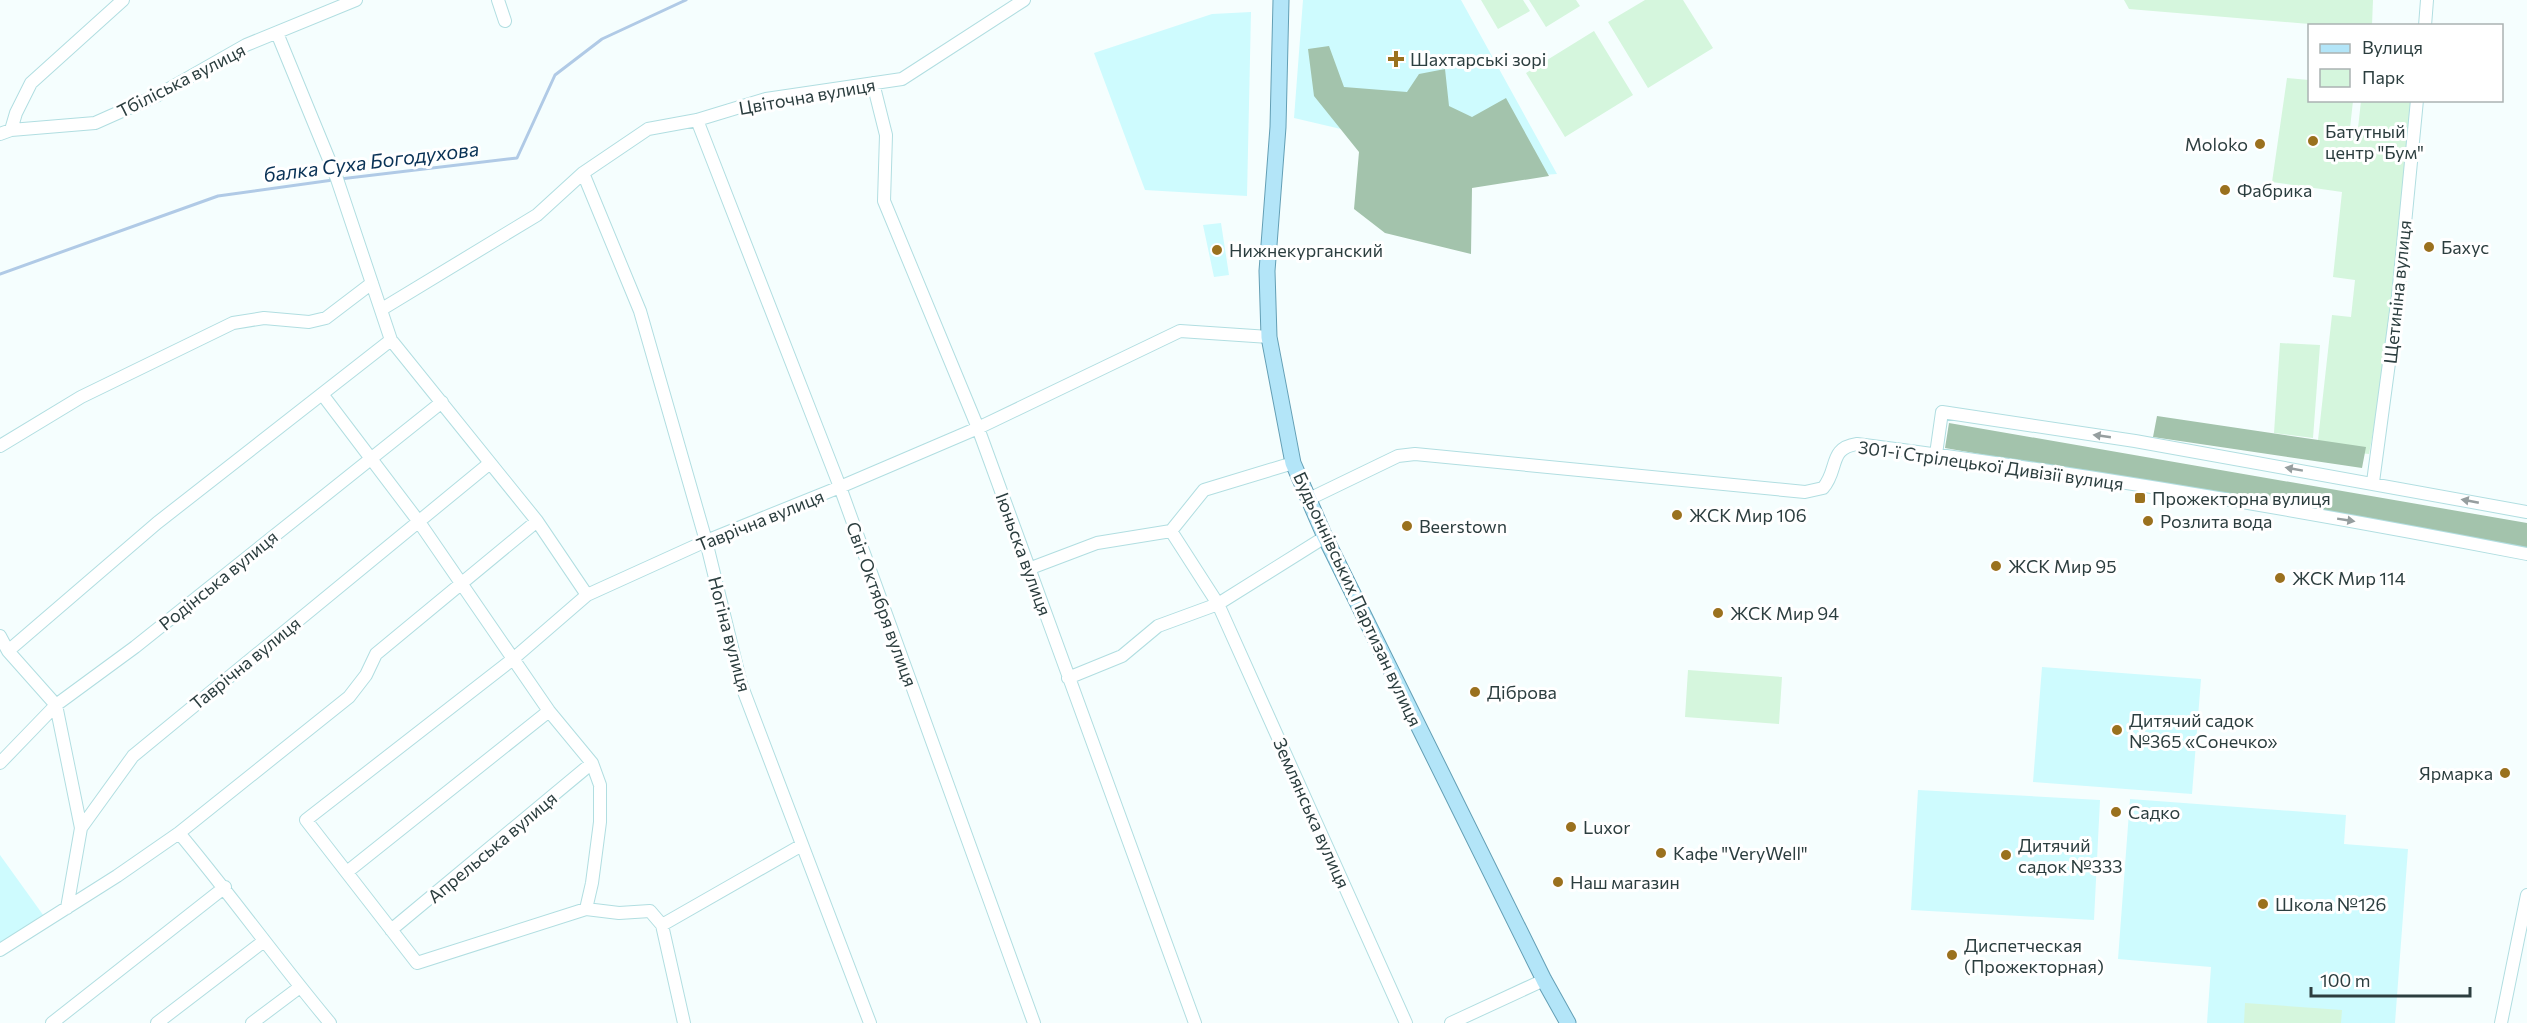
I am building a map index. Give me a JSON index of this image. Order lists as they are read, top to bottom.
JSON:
{
  "streets": {
    "main road": ["Будьоннівських Партизан вулиця"],
    "street": [
      "Тбіліська вулиця",
      "Цвiточна вулиця",
      "Щетиніна вулиця",
      "301-ї Стрілецької Дивізії вулиця",
      "Таврічна вулиця",
      "Iюньска вулиця",
      "Родінська вулиця",
      "Світ Октября вулиця",
      "Ногіна вулиця",
      "Землянська вулиця",
      "Апрельська вулиця"
    ]
  },
  "crossings": [
    ["Цвiточна вулиця", "Iюньска вулиця"],
    ["Цвiточна вулиця", "Світ Октября вулиця"],
    ["Цвiточна вулиця", "Ногіна вулиця"],
    ["301-ї Стрілецької Дивізії вулиця", "Будьоннівських Партизан вулиця"],
    ["Таврічна вулиця", "Iюньска вулиця"],
    ["Таврічна вулиця", "Будьоннівських Партизан вулиця"],
    ["Таврічна вулиця", "Світ Октября вулиця"],
    ["Таврічна вулиця", "Ногіна вулиця"]
  ],
  "water": ["балка Суха Богодухова"],
  "places": {
    "health": ["Шахтарські зорі"],
    "other": [
      "Батутный центр \"Бум\"",
      "Moloko",
      "Фабрика",
      "Бахус",
      "Нижнекурганский",
      "ЖСК Мир 106",
      "Розлита вода",
      "Beerstown",
      "ЖСК Мир 95",
      "ЖСК Мир 114",
      "ЖСК Мир 94",
      "Діброва",
      "Дитячий садок №365 «Сонечко»",
      "Ярмарка",
      "Садко",
      "Luxor",
      "Кафе \"VeryWell\"",
      "Дитячий садок №333",
      "Наш магазин",
      "Школа №126",
      "Диспетческая (Прожекторная)"
    ],
    "transit": ["Прожекторна вулиця"]
  },
  "legend": ["Вулиця", "Парк"],
  "scale_bar": "100 m"
}
